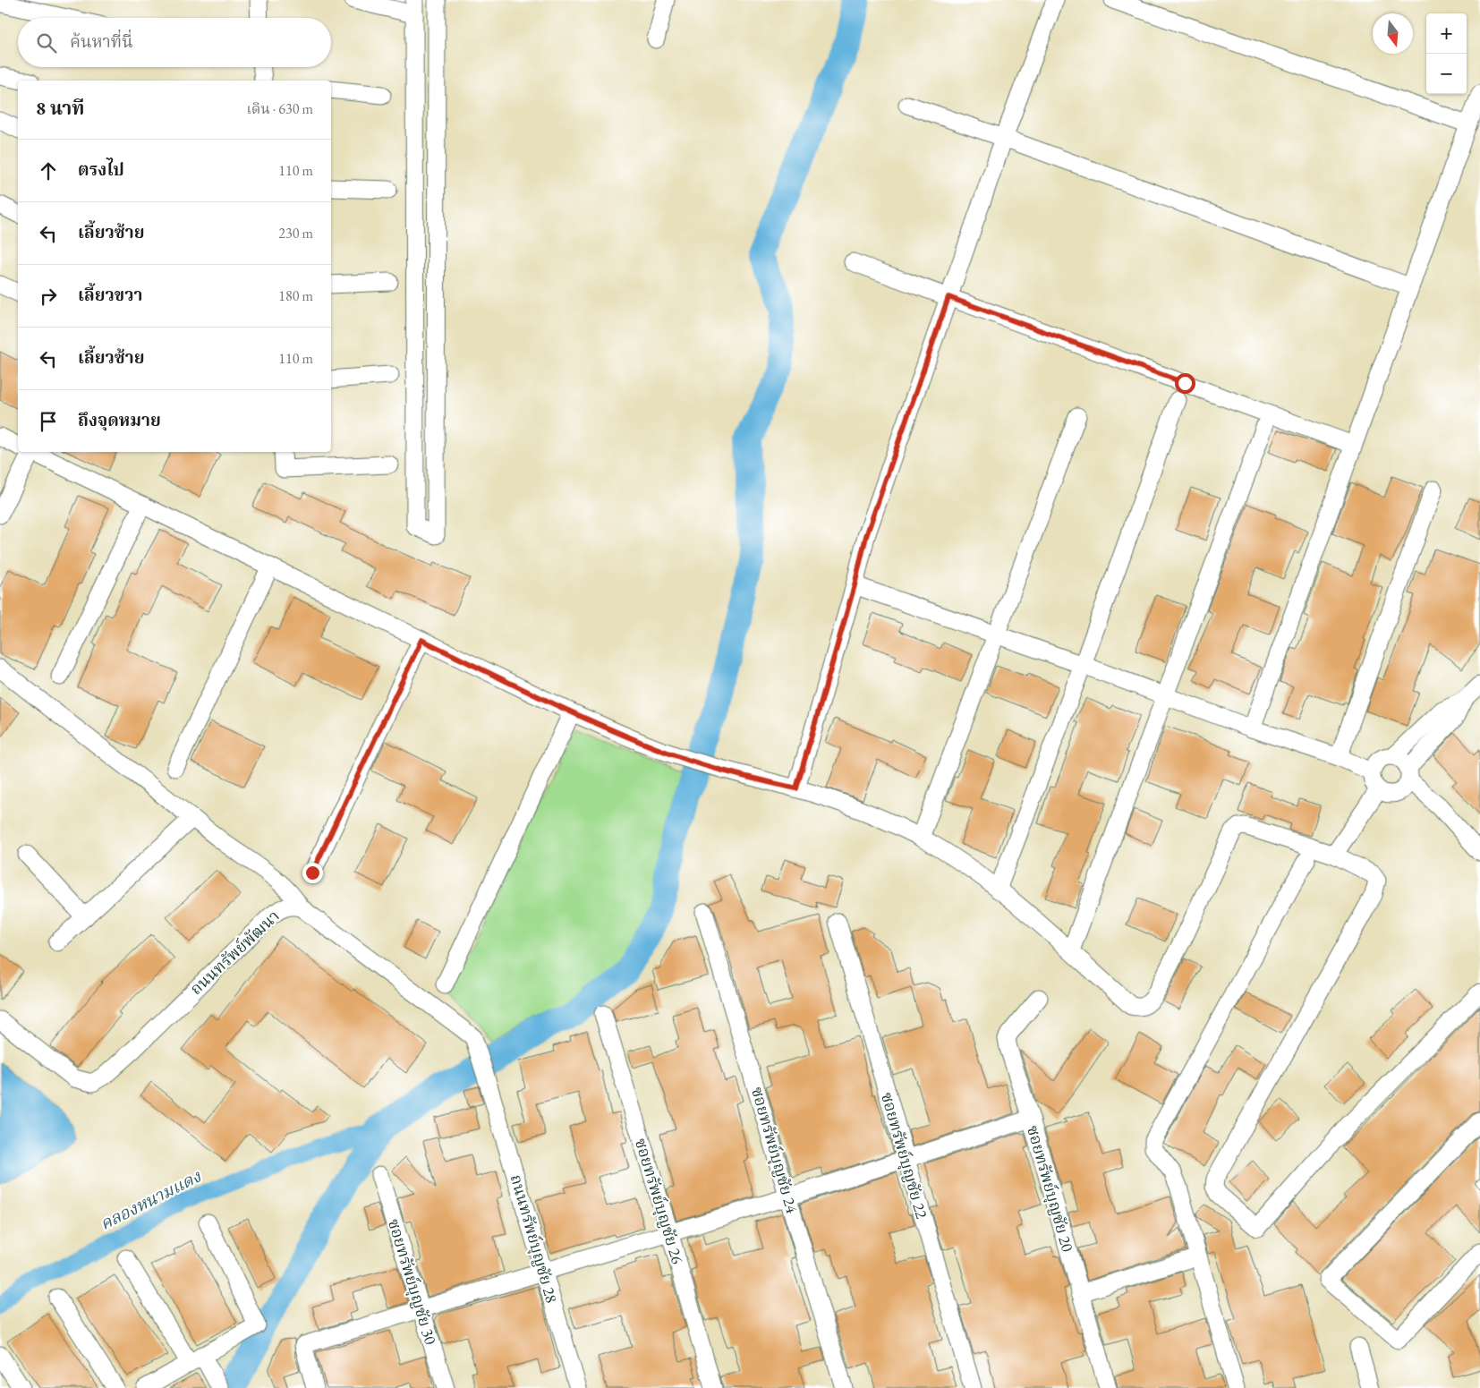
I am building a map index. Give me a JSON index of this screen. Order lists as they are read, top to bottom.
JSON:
{
  "streets": {
    "street": [
      "ถนนทรัพย์พัฒนา",
      "ซอยทรัพย์บุญชัย 24",
      "ซอยทรัพย์บุญชัย 22",
      "ซอยทรัพย์บุญชัย 20",
      "ซอยทรัพย์บุญชัย 26",
      "ถนนทรัพย์บุญชัย 28",
      "ซอยทรัพย์บุญชัย 30"
    ]
  },
  "crossings": [
    ["ถนนทรัพย์พัฒนา", "ถนนทรัพย์บุญชัย 28"]
  ],
  "water": ["คลองหนามแดง"],
  "north": "bottom",
  "page": {
    "map_buttons": ["+", "−"],
    "search": "ค้นหาที่นี่",
    "heading": ["8 นาที", "เดิน · 630 m"],
    "list": [
      ["ตรงไป", "110 m"],
      ["เลี้ยวซ้าย", "230 m"],
      ["เลี้ยวขวา", "180 m"],
      ["เลี้ยวซ้าย", "110 m"],
      "ถึงจุดหมาย"
    ]
  }
}
